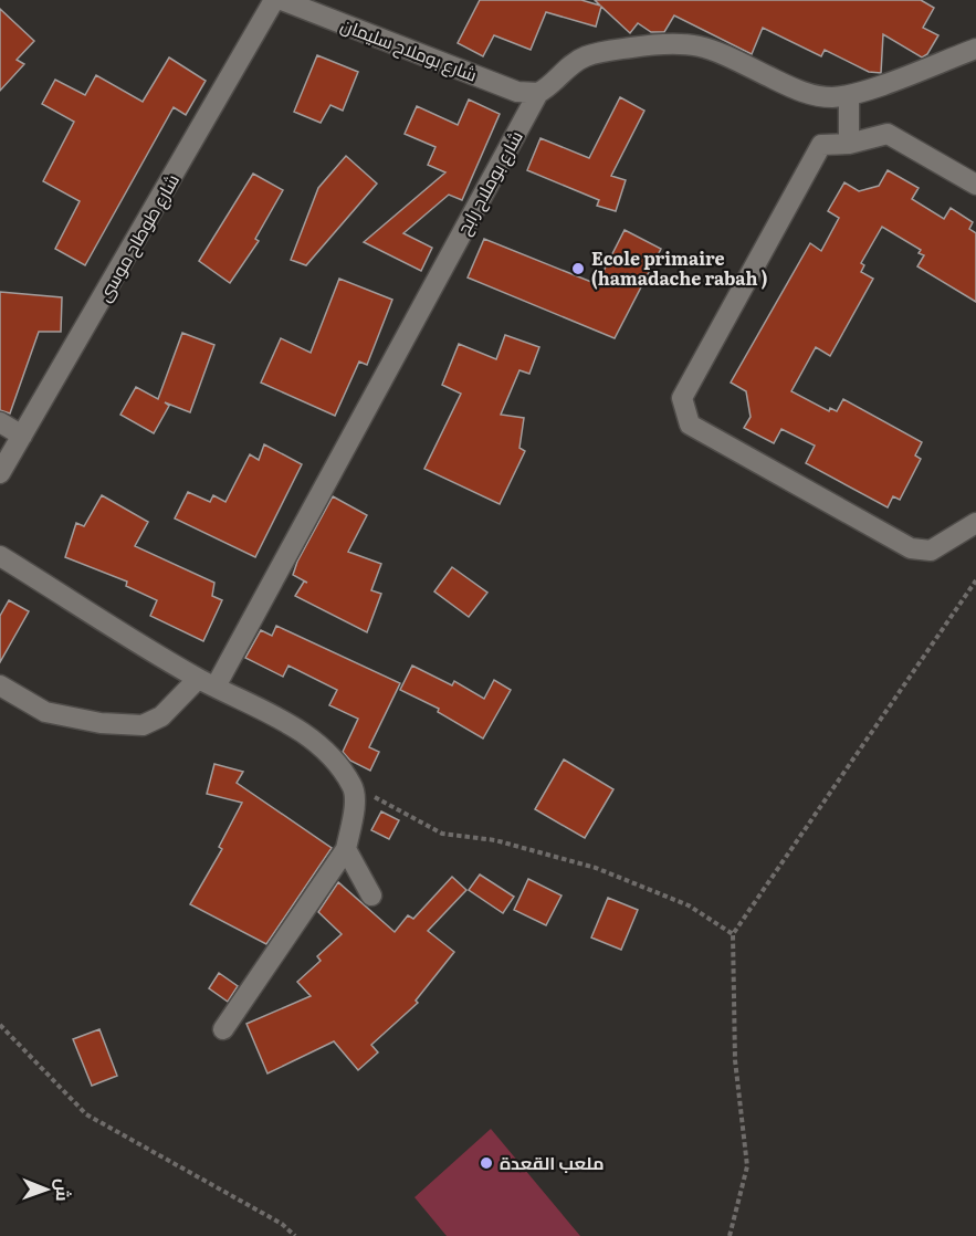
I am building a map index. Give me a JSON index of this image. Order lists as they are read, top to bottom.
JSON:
{
  "streets": {
    "street": ["شارع بوملاح سليمان", "شارع بوملاح رابح", "شارع طوطاح موسى"]
  },
  "crossings": [
    ["شارع بوملاح سليمان", "شارع بوملاح رابح"]
  ],
  "places": ["Ecole primaire (hamadache rabah )", "ملعب القعدة"],
  "north": "right"
}
